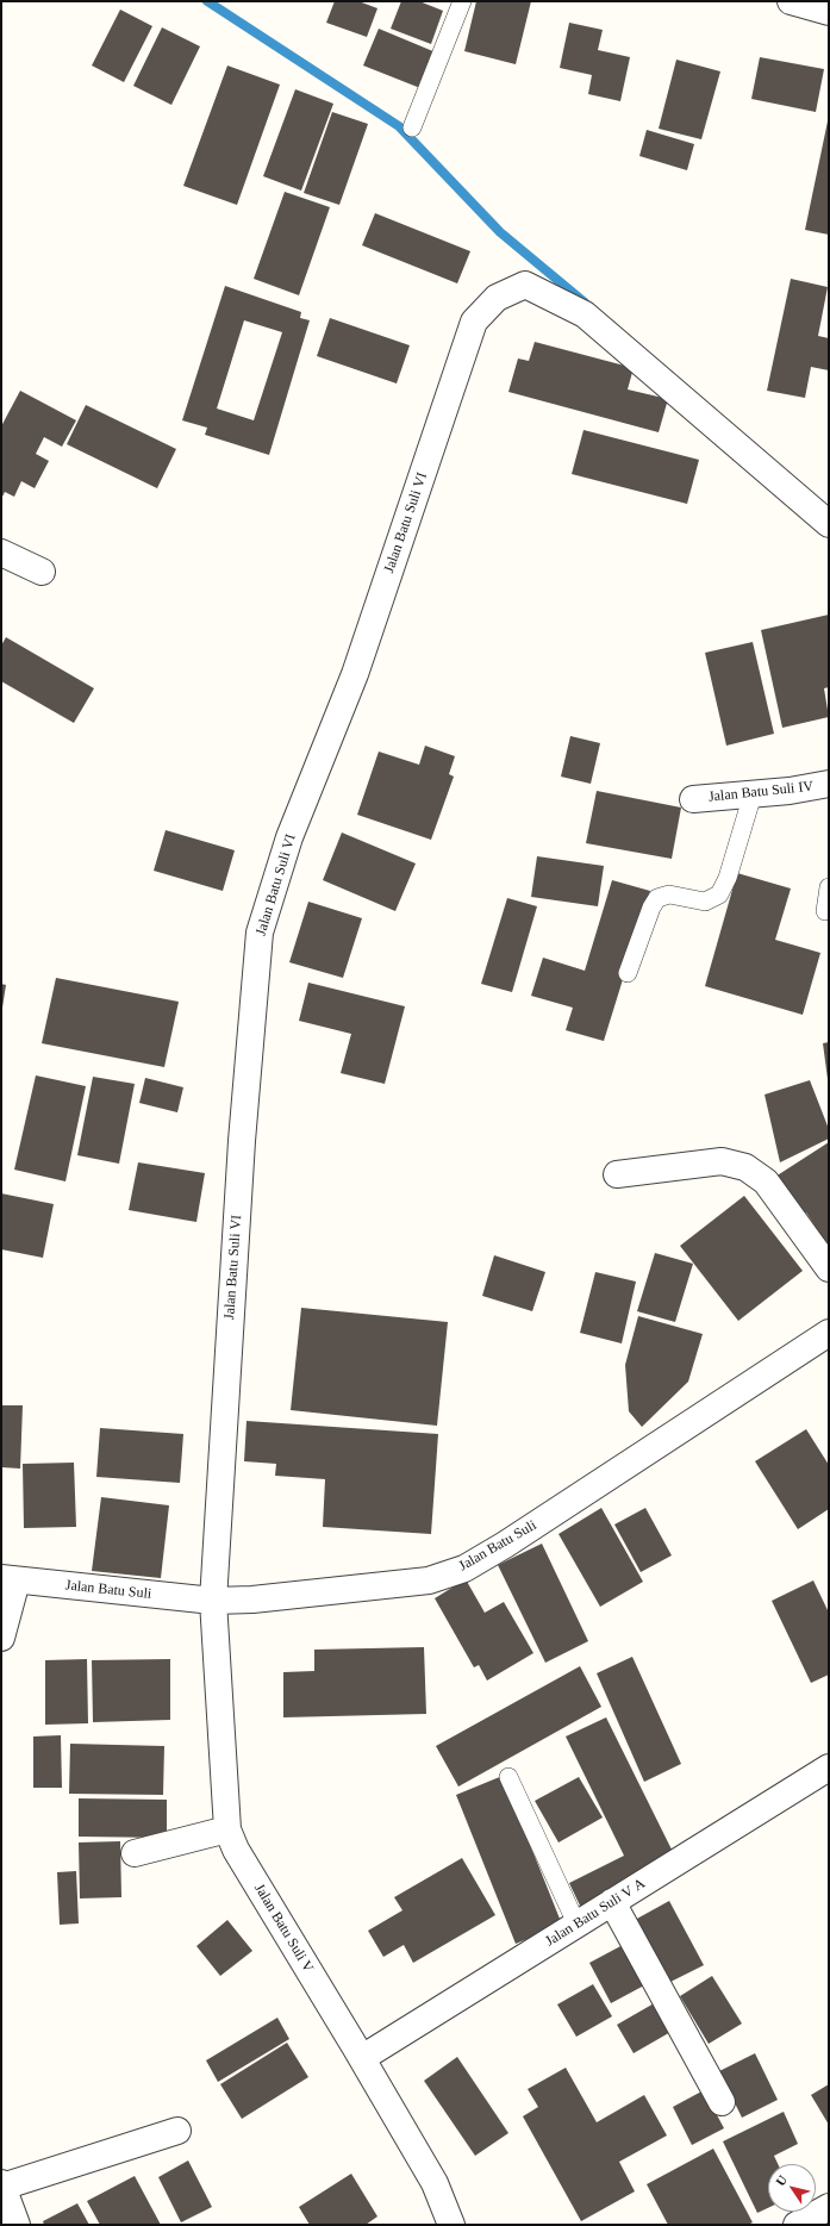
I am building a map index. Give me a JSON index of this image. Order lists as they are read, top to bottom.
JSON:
{
  "streets": {
    "street": [
      "Jalan Batu Suli VI",
      "Jalan Batu Suli IV",
      "Jalan Batu Suli",
      "Jalan Batu Suli V A",
      "Jalan Batu Suli V"
    ]
  },
  "crossings": [
    ["Jalan Batu Suli VI", "Jalan Batu Suli"],
    ["Jalan Batu Suli VI", "Jalan Batu Suli V"],
    ["Jalan Batu Suli", "Jalan Batu Suli V"],
    ["Jalan Batu Suli V A", "Jalan Batu Suli V"]
  ],
  "north": "top left"
}
